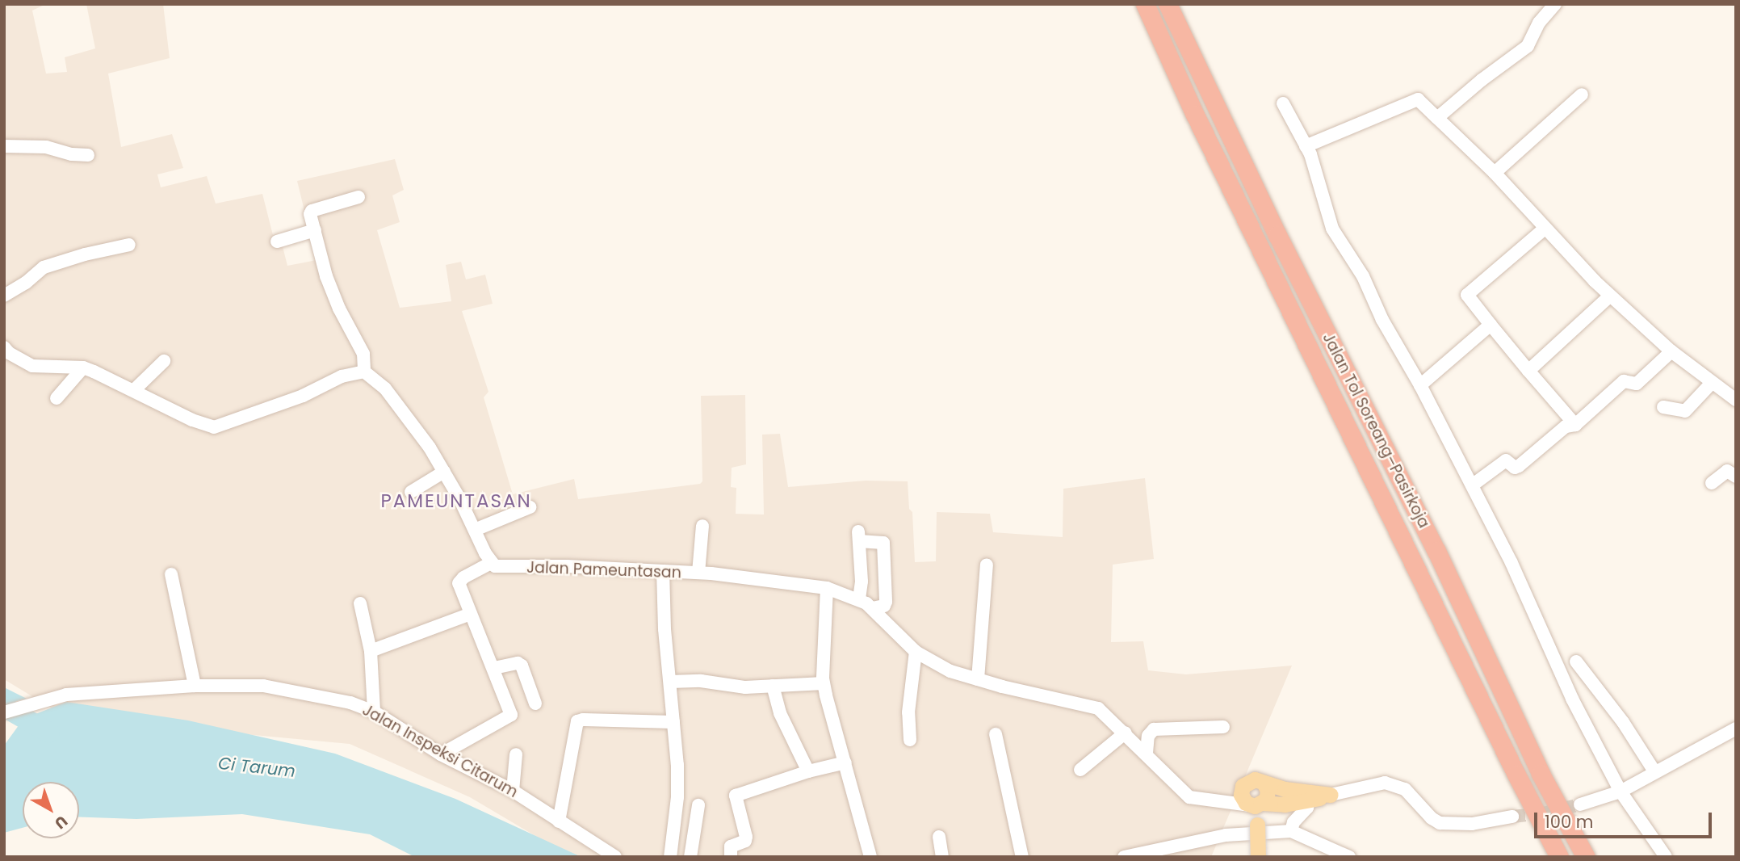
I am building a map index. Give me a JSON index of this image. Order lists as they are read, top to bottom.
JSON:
{
  "streets": {
    "highway": ["Jalan Tol Soreang–Pasirkoja"],
    "street": ["Jalan Pameuntasan", "Jalan Inspeksi Citarum"]
  },
  "districts": ["PAMEUNTASAN"],
  "water": ["Ci Tarum"],
  "scale_bar": "100 m",
  "north": "bottom right"
}
